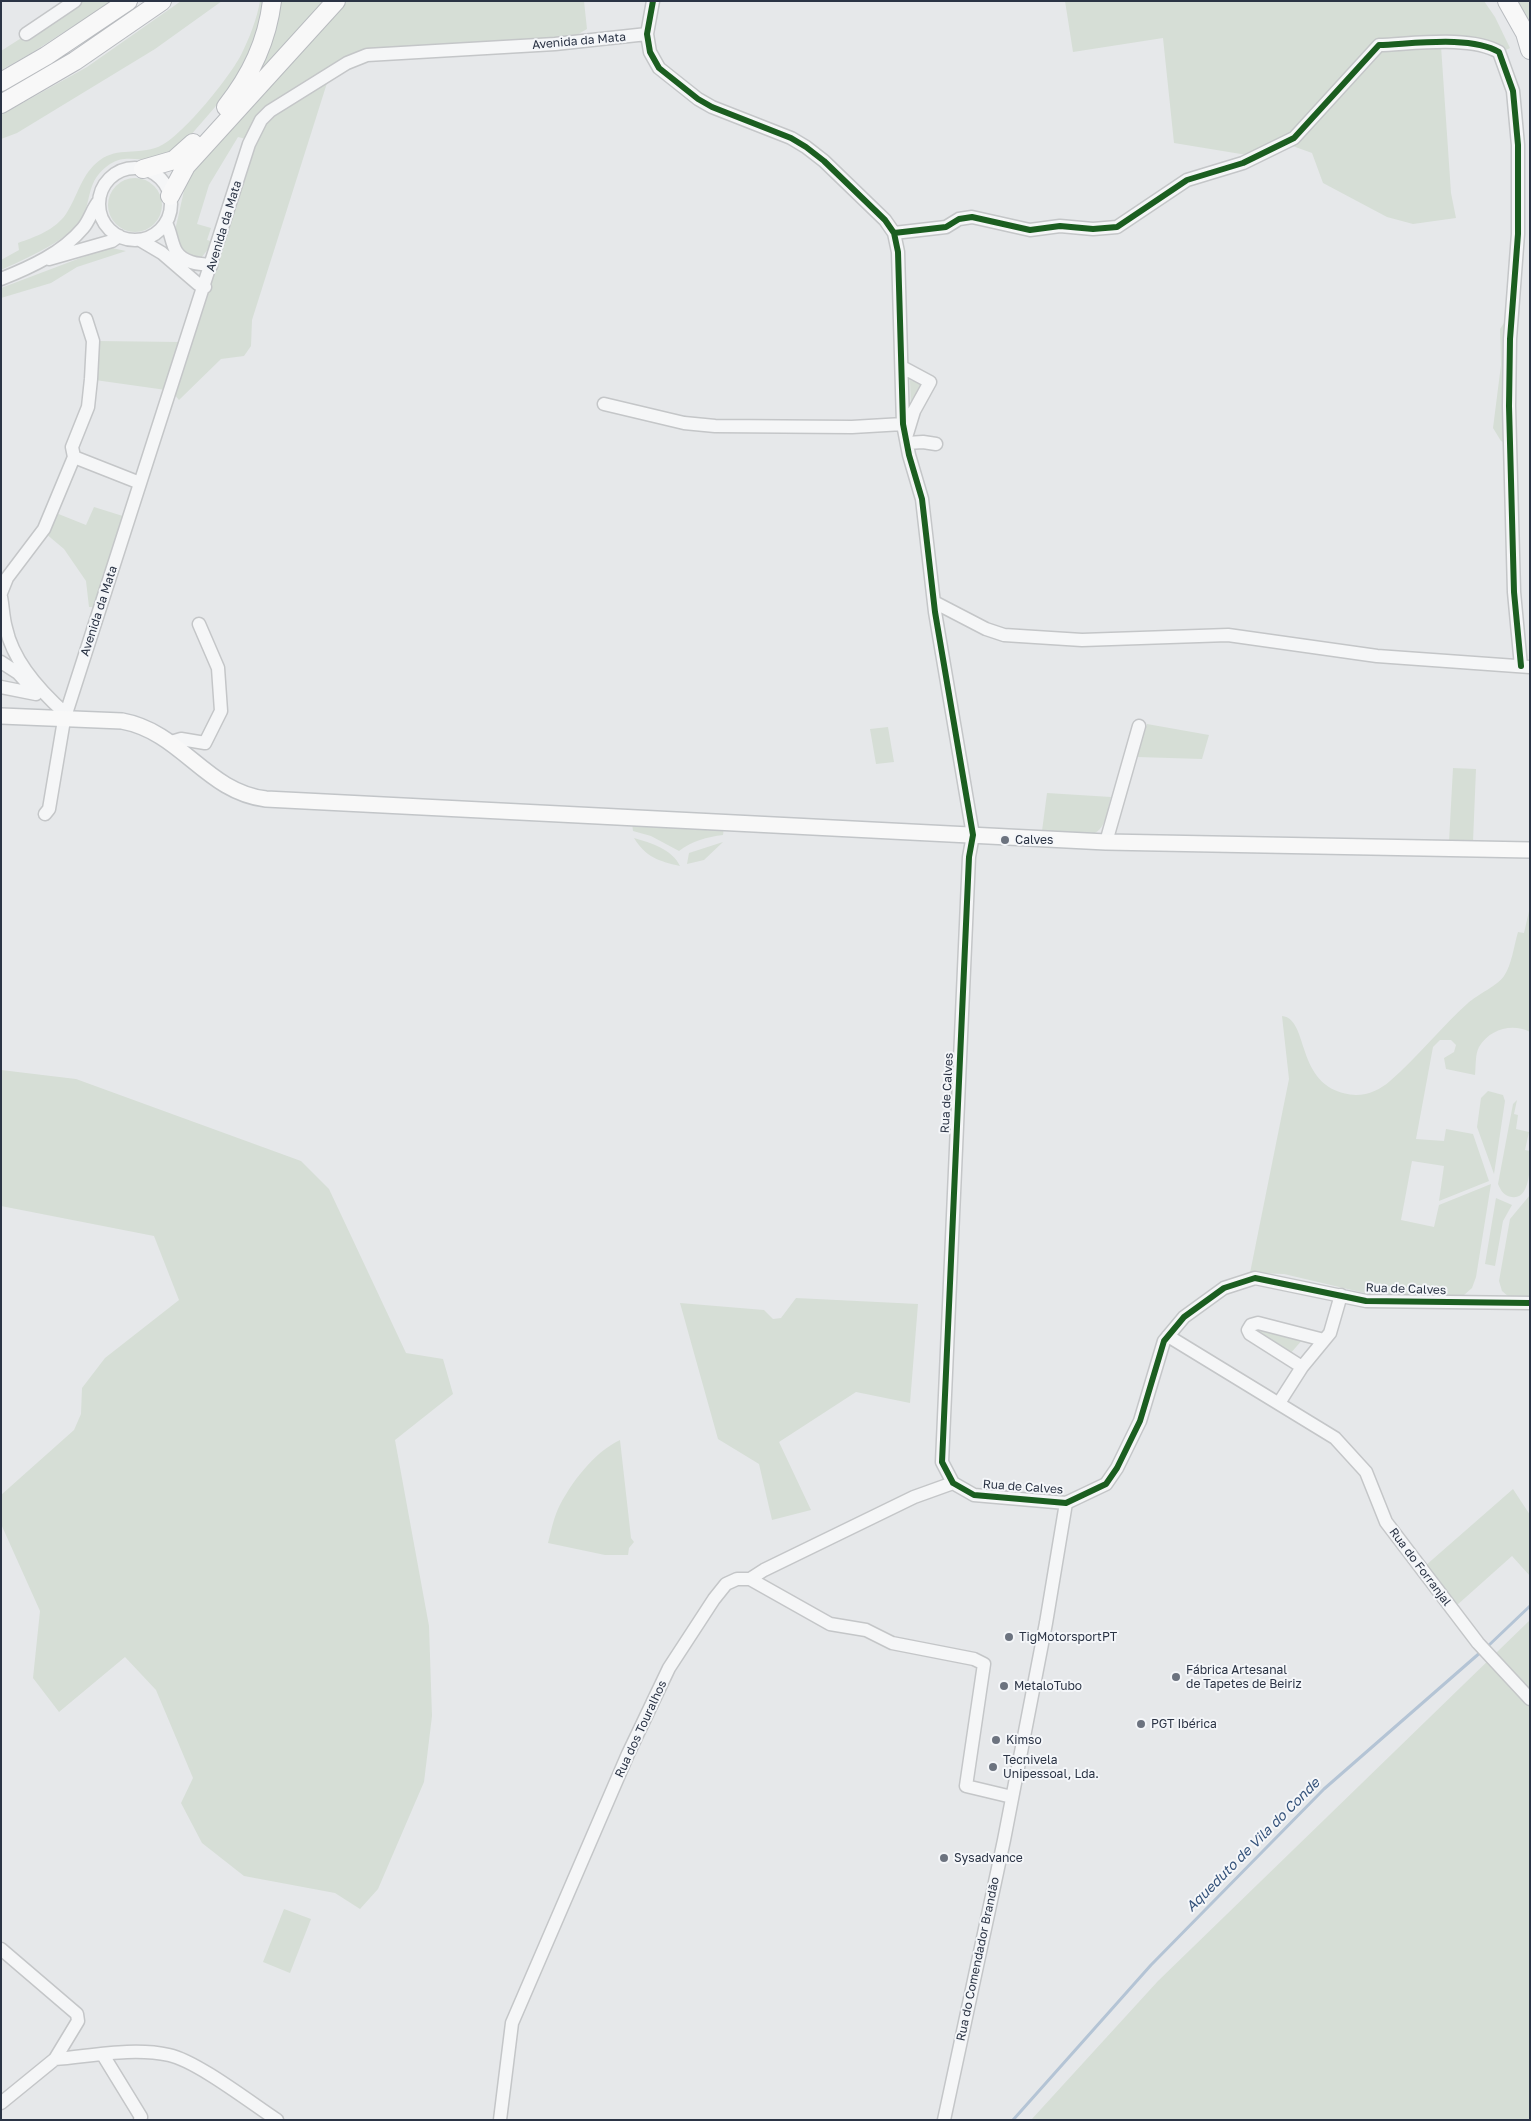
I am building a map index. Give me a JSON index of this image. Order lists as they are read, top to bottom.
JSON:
{
  "streets": {
    "street": [
      "Avenida da Mata",
      "Rua de Calves",
      "Rua do Forranjal",
      "Rua dos Touralhos",
      "Rua do Comendador Brandão"
    ]
  },
  "crossings": [
    ["Rua de Calves", "Rua do Forranjal"],
    ["Rua de Calves", "Rua dos Touralhos"],
    ["Rua de Calves", "Rua do Comendador Brandão"]
  ],
  "water": ["Aqueduto de Vila do Conde"],
  "places": [
    "Calves",
    "TigMotorsportPT",
    "Fábrica Artesanal de Tapetes de Beiriz",
    "MetaloTubo",
    "PGT Ibérica",
    "Kimso",
    "Tecnivela Unipessoal, Lda.",
    "Sysadvance"
  ]
}
